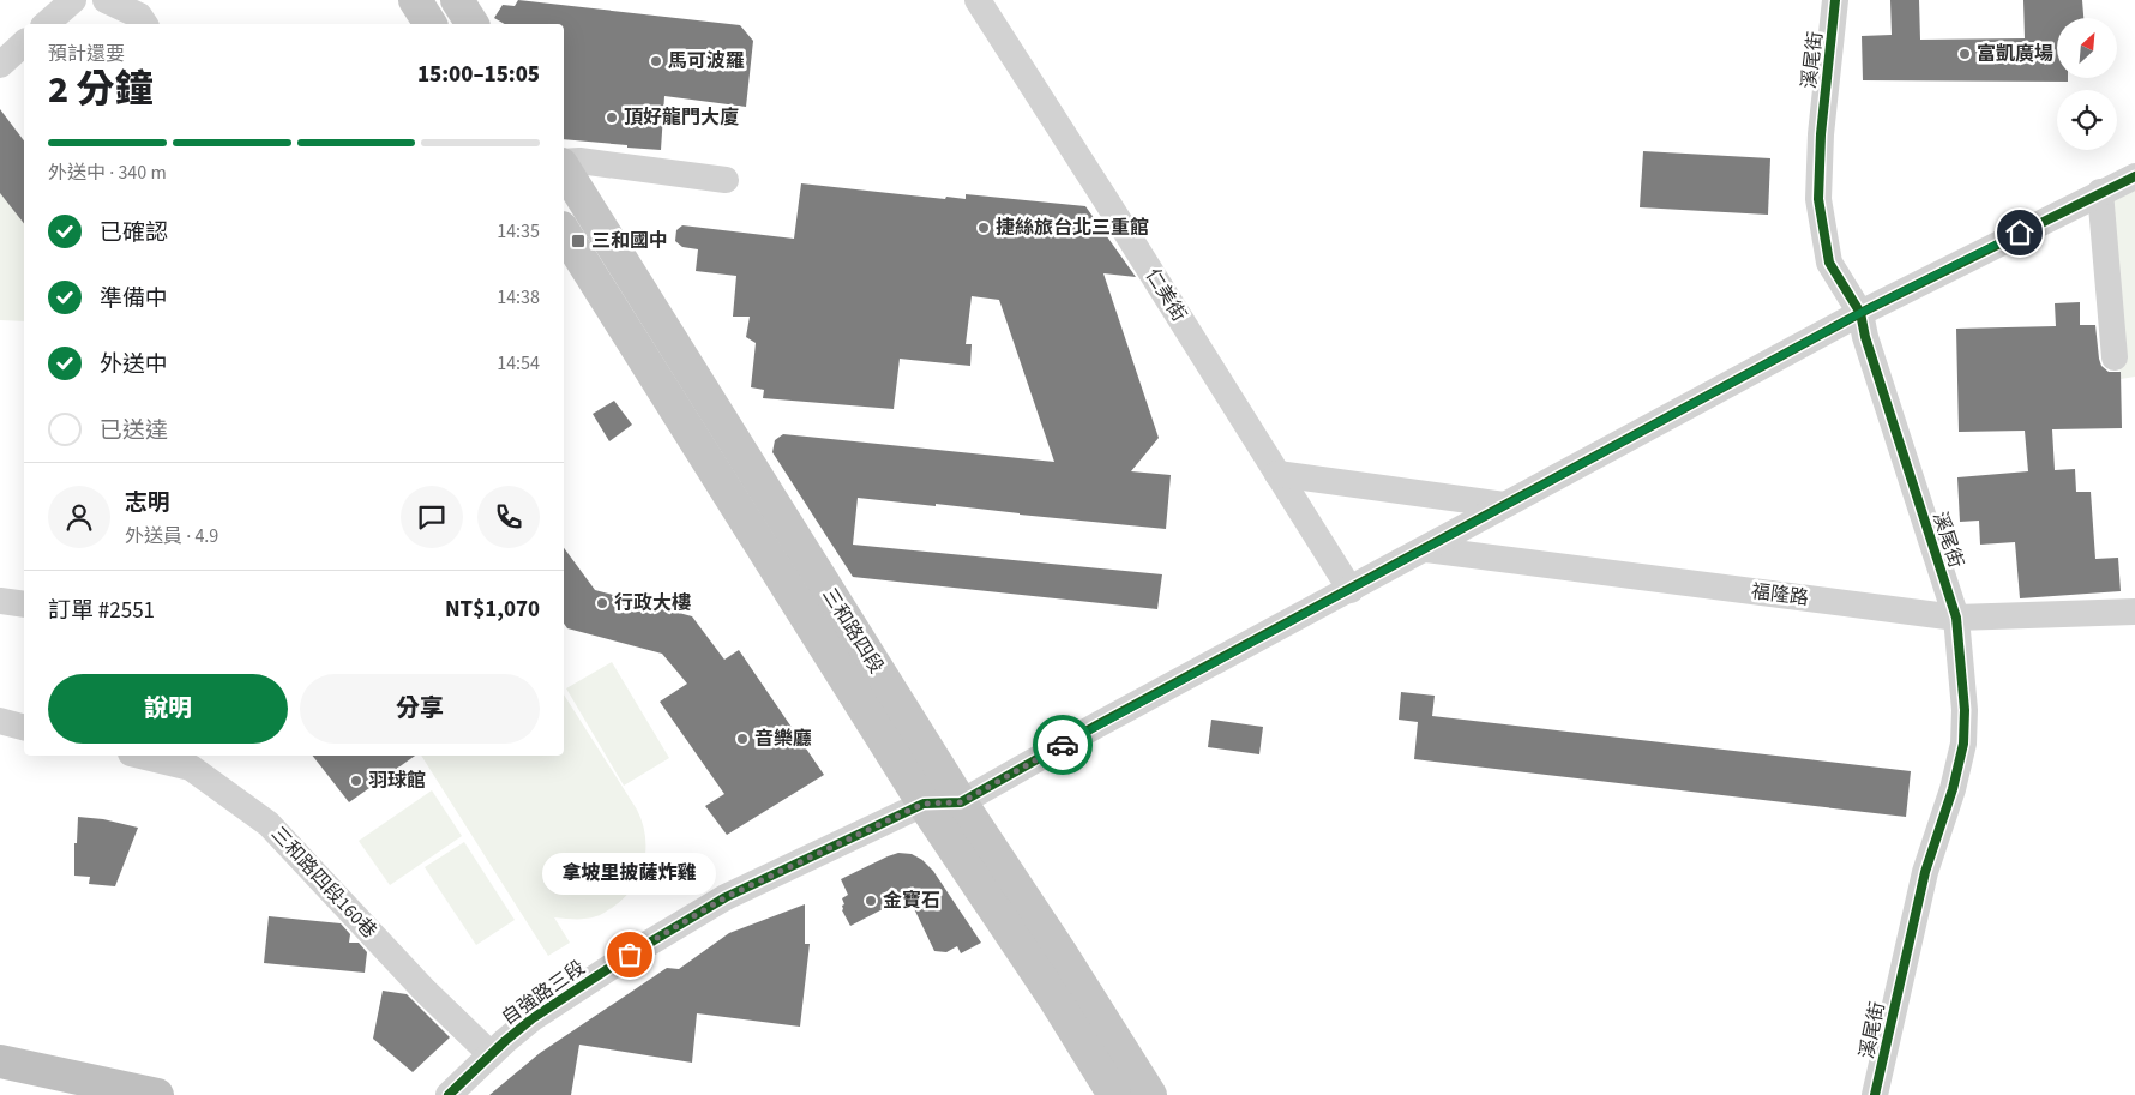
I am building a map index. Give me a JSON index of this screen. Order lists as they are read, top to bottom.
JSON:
{
  "streets": {
    "main road": ["三和路四段"],
    "street": [
      "溪尾街",
      "仁美街",
      "福隆路",
      "三和路四段160巷",
      "自強路三段"
    ]
  },
  "crossings": [
    ["溪尾街", "福隆路"],
    ["三和路四段", "自強路三段"],
    ["三和路四段160巷", "自強路三段"]
  ],
  "places": {
    "other": [
      "富凱廣場",
      "馬可波羅",
      "頂好龍門大廈",
      "捷絲旅台北三重館",
      "行政大樓",
      "音樂廳",
      "羽球館",
      "金寶石",
      "拿坡里披薩炸雞"
    ],
    "transit": ["三和國中"]
  },
  "north": "top right",
  "page": {
    "heading": ["2 分鐘", "預計還要", "15:00–15:05"],
    "panel": [
      "志明",
      "外送員 · 4.9",
      "訂單 #2551",
      "NT$1,070"
    ],
    "bar": "外送中 · 340 m",
    "list": [
      ["已確認", "14:35"],
      ["準備中", "14:38"],
      ["外送中", "14:54"],
      "已送達"
    ],
    "buttons": ["說明", "分享"],
    "bubble": "拿坡里披薩炸雞"
  }
}
